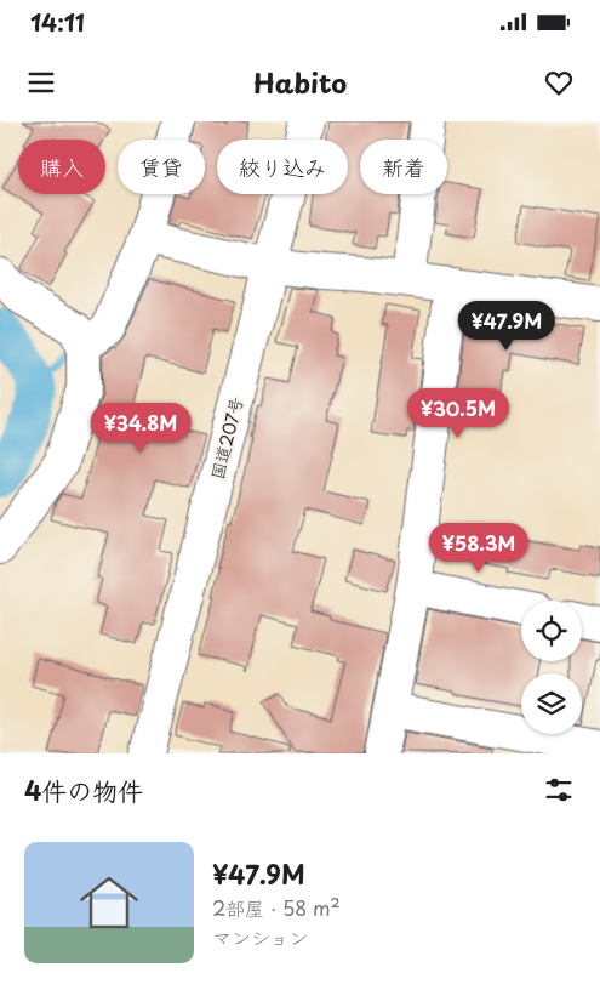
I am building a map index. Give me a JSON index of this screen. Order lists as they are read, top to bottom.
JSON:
{
  "streets": {
    "main road": ["国道207号"]
  },
  "page": {
    "status": "14:11",
    "header": "Habito",
    "chip": [
      "購入",
      "賃貸",
      "絞り込み",
      "新着"
    ],
    "price": [
      "¥47.9M",
      "¥30.5M",
      "¥34.8M",
      "¥58.3M"
    ],
    "heading": "4件の物件",
    "list": [
      {
        "name": "¥47.9M",
        "note": "2部屋 · 58 m² · マンション"
      }
    ]
  }
}
